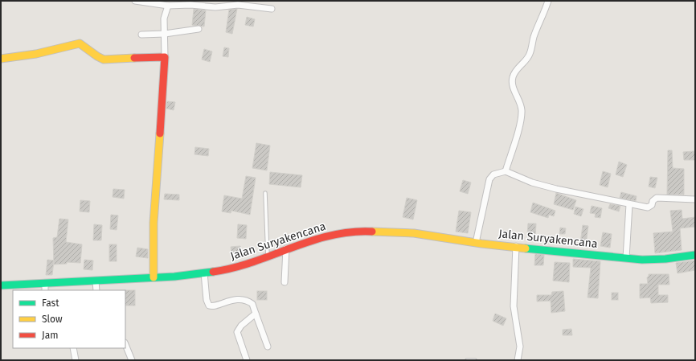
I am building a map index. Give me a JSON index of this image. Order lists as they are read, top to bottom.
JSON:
{
  "streets": {
    "street": ["Jalan Suryakencana"]
  },
  "legend": ["Fast", "Slow", "Jam"]
}
